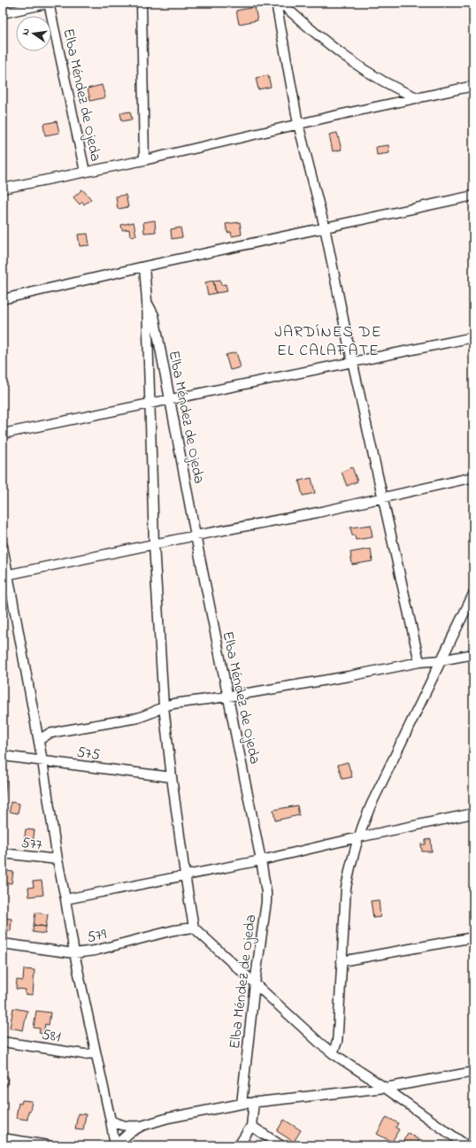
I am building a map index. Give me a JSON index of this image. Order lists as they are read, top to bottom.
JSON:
{
  "streets": {
    "street": [
      "Elba Méndez de Ojeda",
      "575",
      "577",
      "579",
      "581"
    ]
  },
  "districts": ["JARDÍNES DE EL CALAFATE"],
  "north": "left"
}
